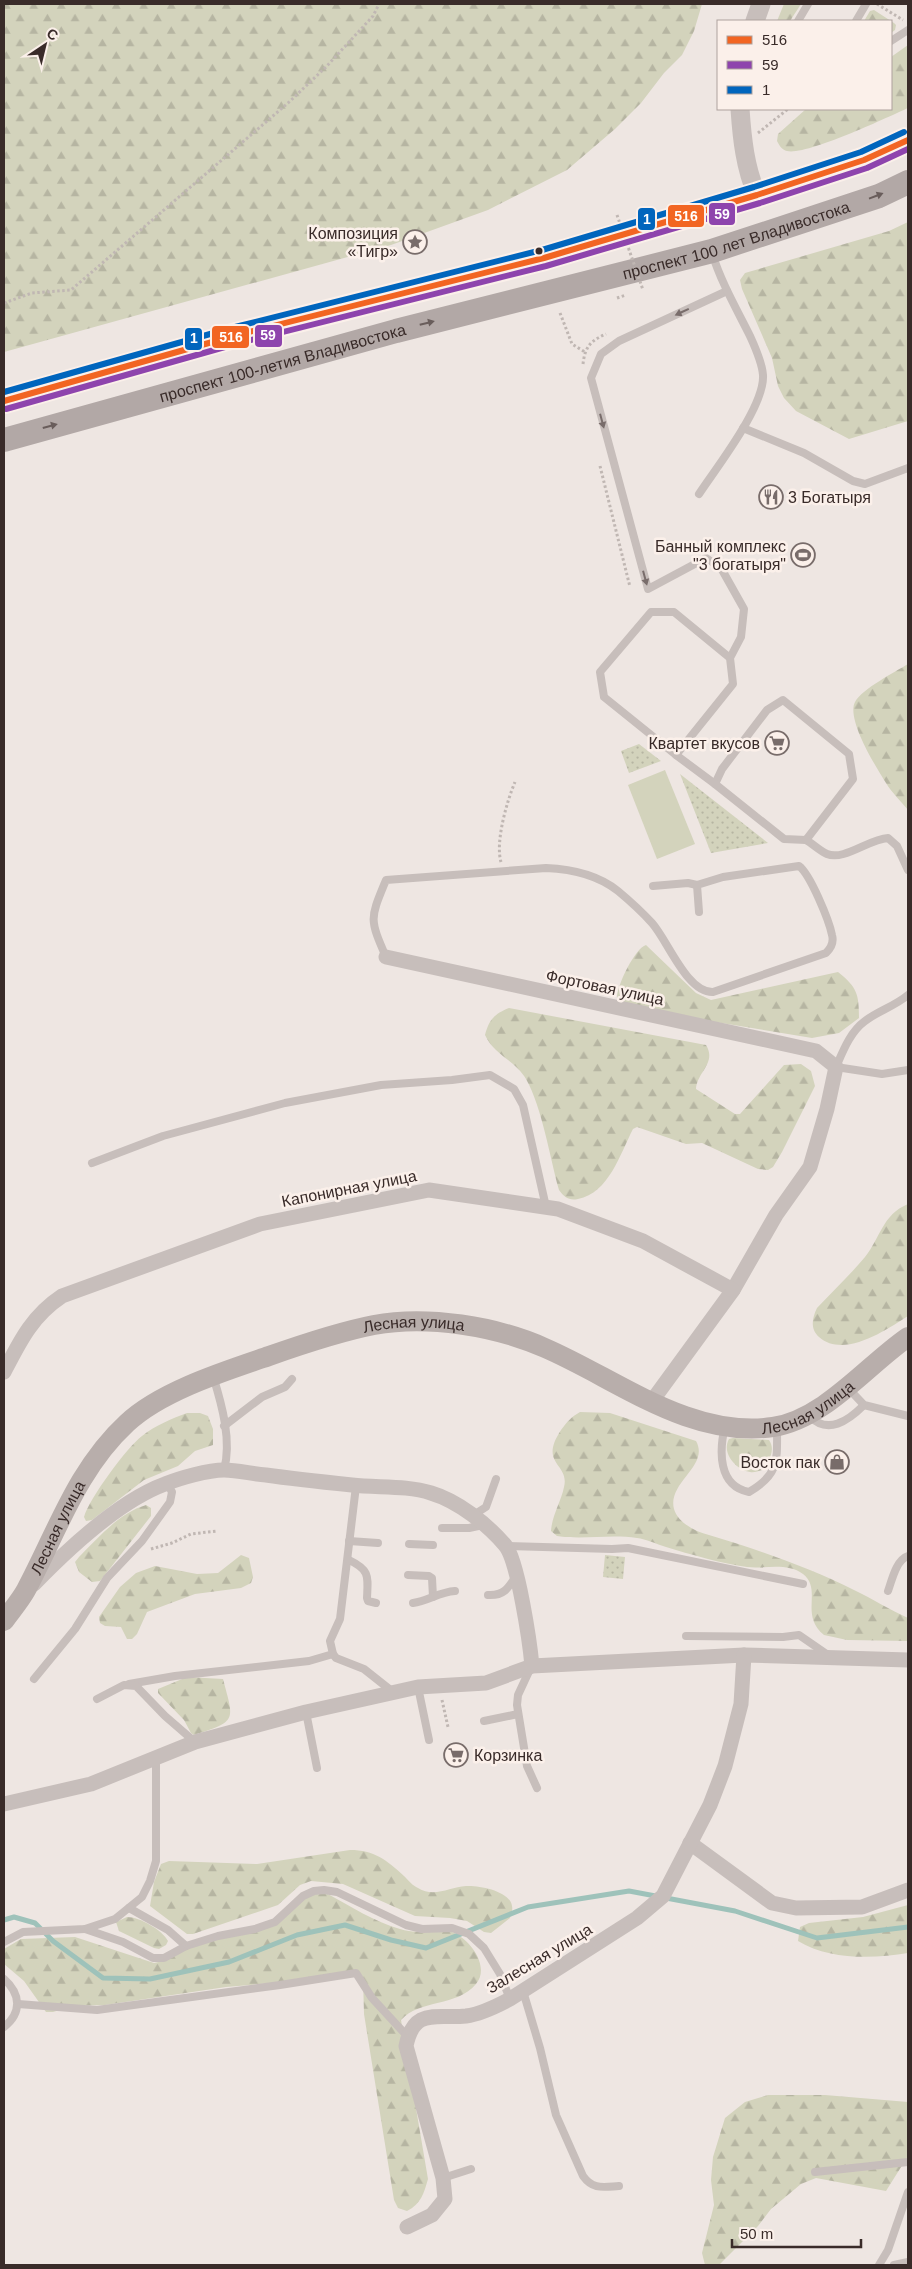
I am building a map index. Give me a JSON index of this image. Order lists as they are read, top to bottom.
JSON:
{
  "streets": {
    "highway": ["проспект 100 лет Владивостока", "проспект 100-летия Владивостока"],
    "main road": ["Лесная улица"],
    "street": ["Фортовая улица", "Капонирная улица", "Залесная улица"]
  },
  "crossings": [
    ["проспект 100 лет Владивостока", "проспект 100-летия Владивостока"]
  ],
  "places": {
    "place": ["Композиция «Тигр»"],
    "restaurant": ["3 Богатыря"],
    "sports": ["Банный комплекс \"3 богатыря\""],
    "supermarket": ["Квартет вкусов", "Корзинка"],
    "shop": ["Восток пак"]
  },
  "lines": ["transit line 1", "transit line 516", "transit line 59"],
  "legend": ["516", "59", "1"],
  "scale_bar": "50 m",
  "north": "top right"
}
